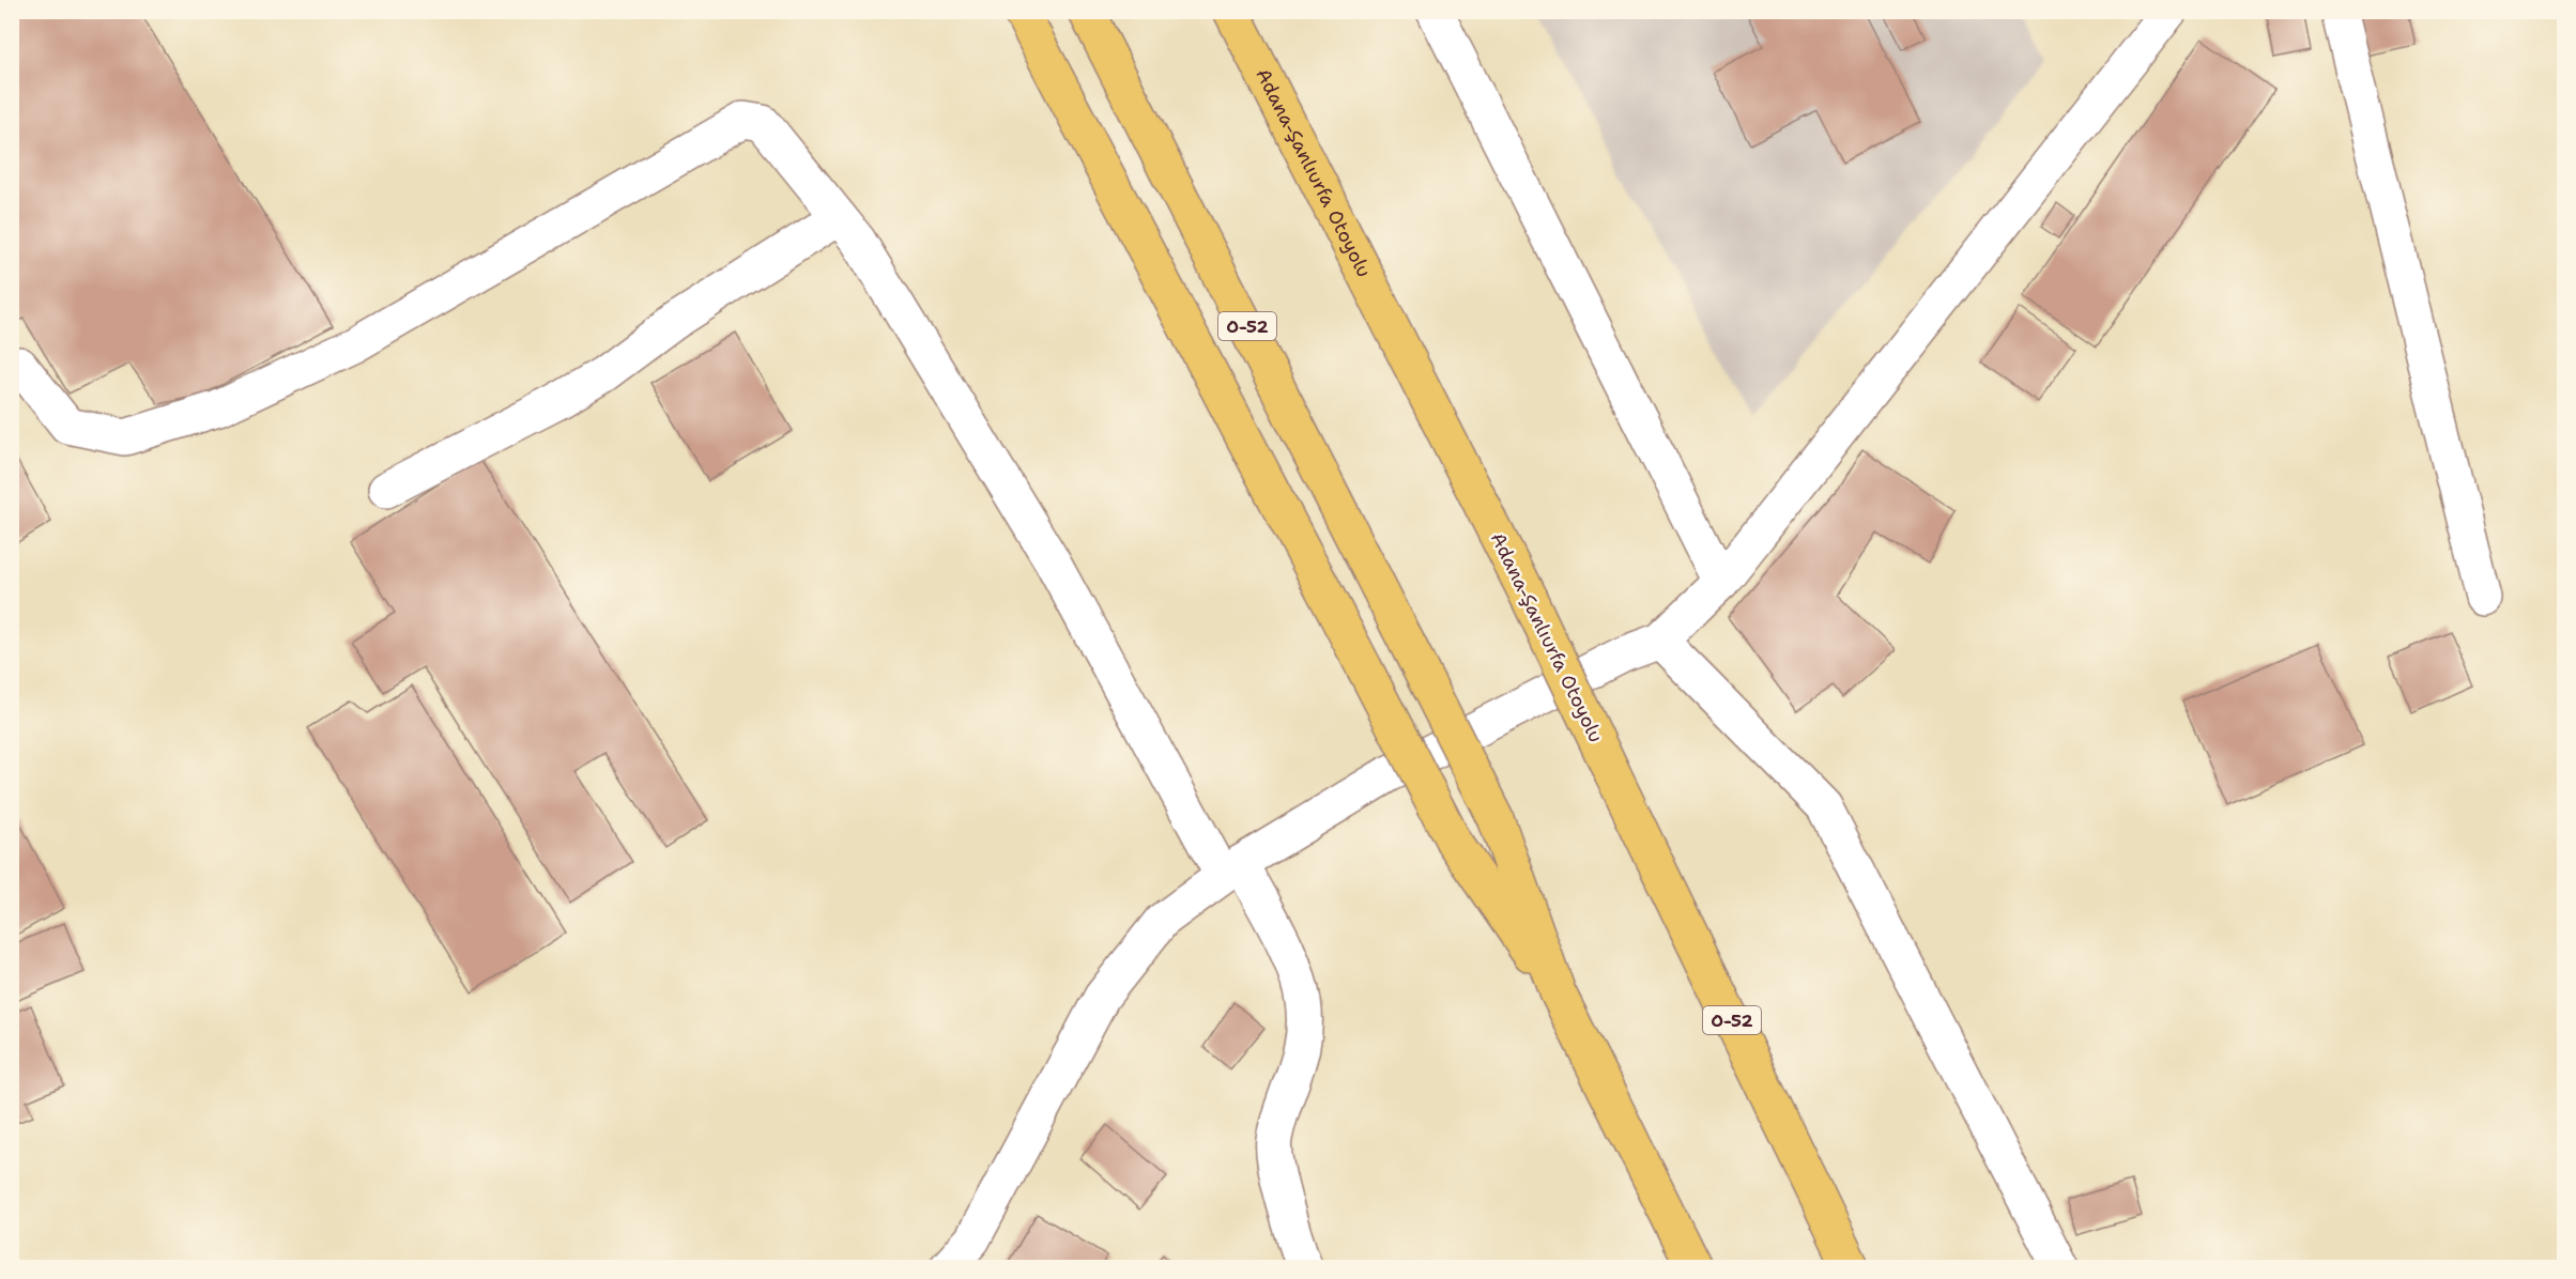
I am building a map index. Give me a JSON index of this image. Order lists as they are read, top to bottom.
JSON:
{
  "streets": {
    "highway": ["Adana-Şanlıurfa Otoyolu", "O-52"]
  }
}
